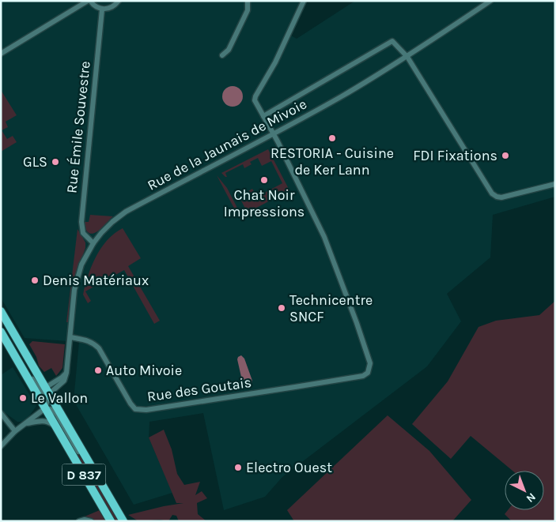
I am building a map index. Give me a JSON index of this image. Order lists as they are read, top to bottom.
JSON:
{
  "streets": {
    "main road": ["D 837"],
    "street": ["Rue Émile Souvestre", "Rue de la Jaunais de Mivoie", "Rue des Goutais"]
  },
  "crossings": [
    ["Rue Émile Souvestre", "Rue de la Jaunais de Mivoie"],
    ["Rue de la Jaunais de Mivoie", "Rue des Goutais"],
    ["Rue de la Jaunais de Mivoie", "D 837"]
  ],
  "places": [
    "RESTORIA - Cuisine de Ker Lann",
    "FDI Fixations",
    "GLS",
    "Chat Noir Impressions",
    "Denis Matériaux",
    "Technicentre SNCF",
    "Auto Mivoie",
    "Le Vallon",
    "Electro Ouest"
  ],
  "north": "bottom right"
}
